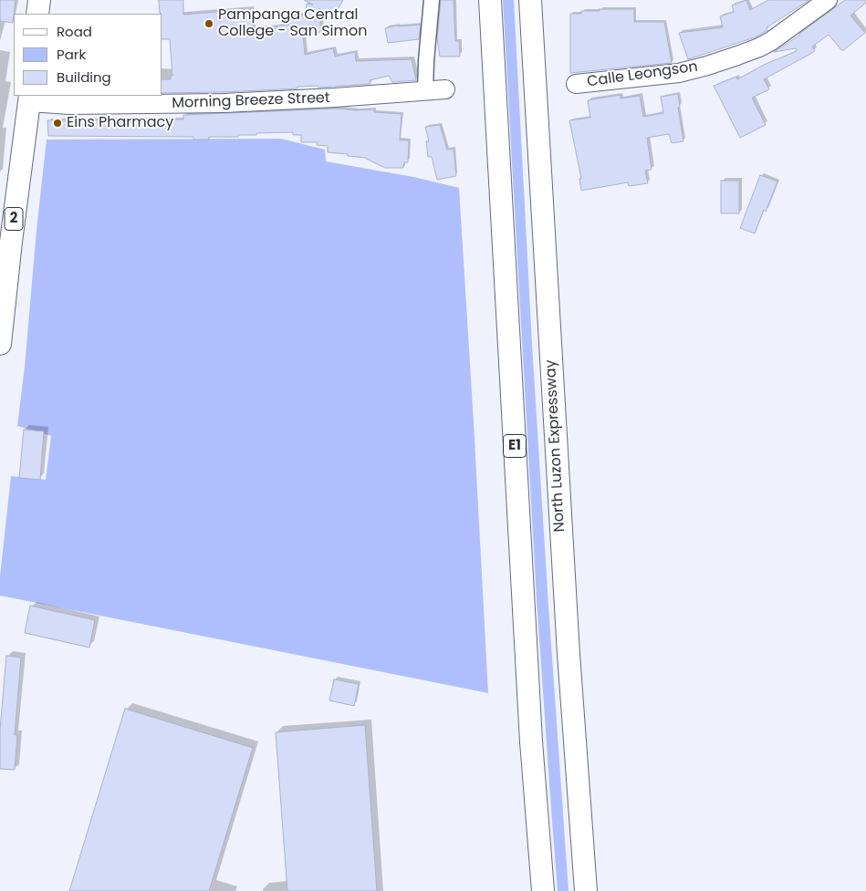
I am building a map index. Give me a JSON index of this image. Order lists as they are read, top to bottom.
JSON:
{
  "streets": {
    "highway": ["2", "E1", "North Luzon Expressway"],
    "main road": ["Calle Leongson", "Morning Breeze Street"]
  },
  "crossings": [
    ["Morning Breeze Street", "2"]
  ],
  "places": ["Pampanga Central College - San Simon", "Eins Pharmacy"],
  "legend": ["Road", "Park", "Building"]
}
